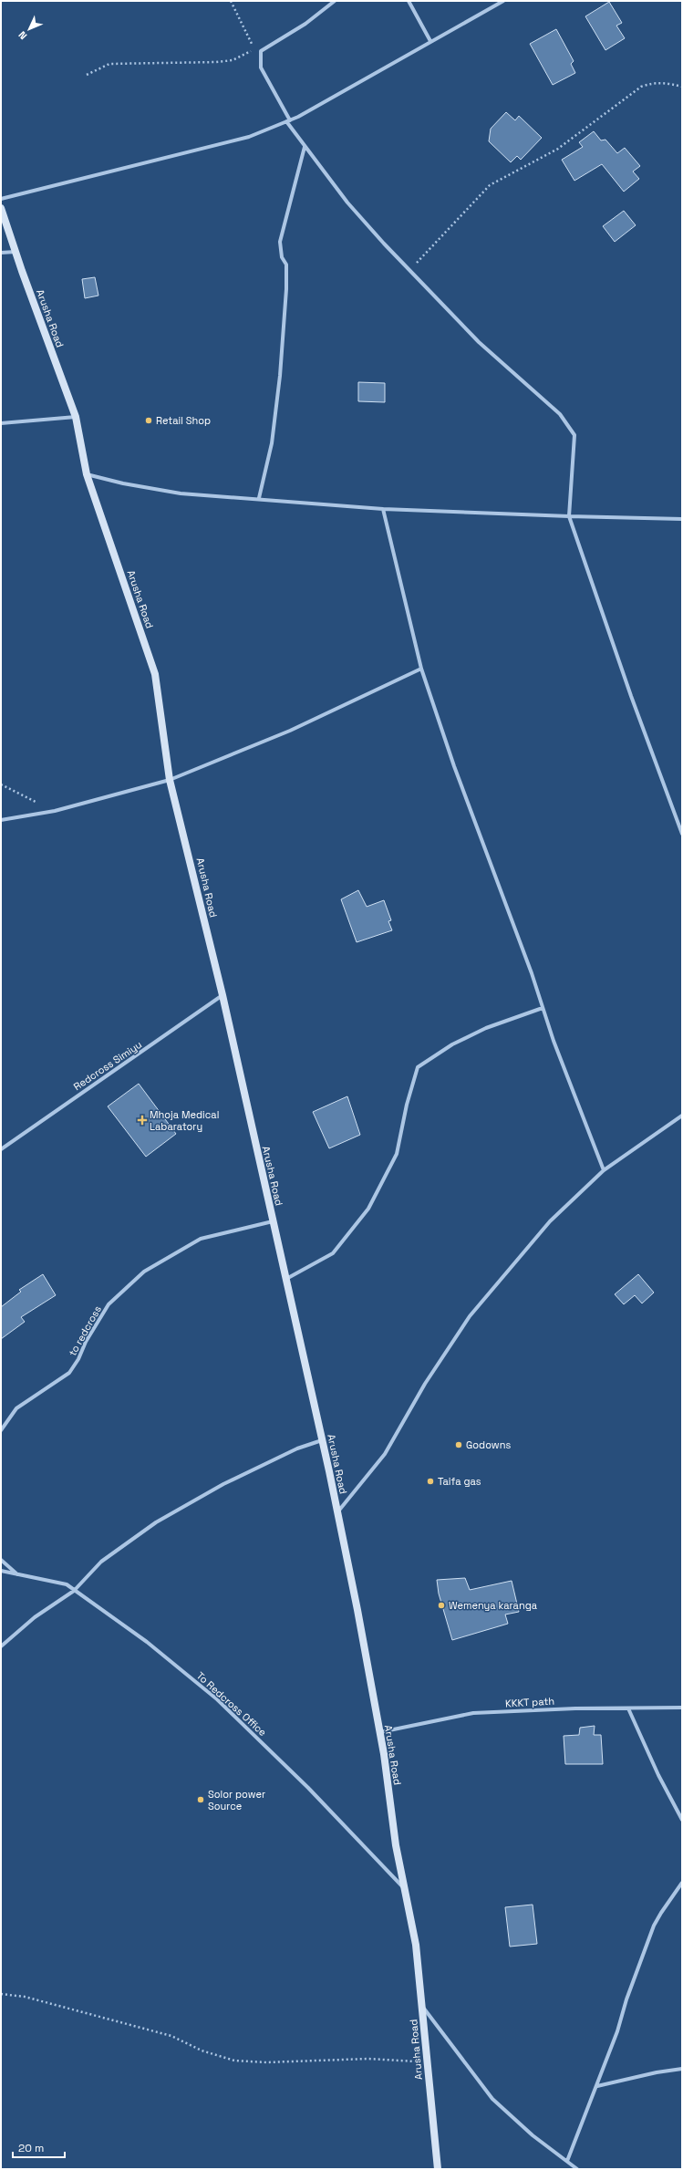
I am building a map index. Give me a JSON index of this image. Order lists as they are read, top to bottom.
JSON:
{
  "streets": {
    "main road": ["Arusha Road"],
    "street": [
      "Redcross Simiyu",
      "to redcross",
      "KKKT path",
      "To Redcross Office"
    ]
  },
  "crossings": [
    ["Arusha Road", "Redcross Simiyu"],
    ["Arusha Road", "to redcross"],
    ["Arusha Road", "KKKT path"],
    ["Arusha Road", "To Redcross Office"]
  ],
  "places": {
    "other": [
      "Retail Shop",
      "Godowns",
      "Taifa gas",
      "Wemenya karanga",
      "Solor power Source"
    ],
    "health": ["Mhoja Medical Labaratory"]
  },
  "scale_bar": "20 m",
  "north": "bottom left"
}
